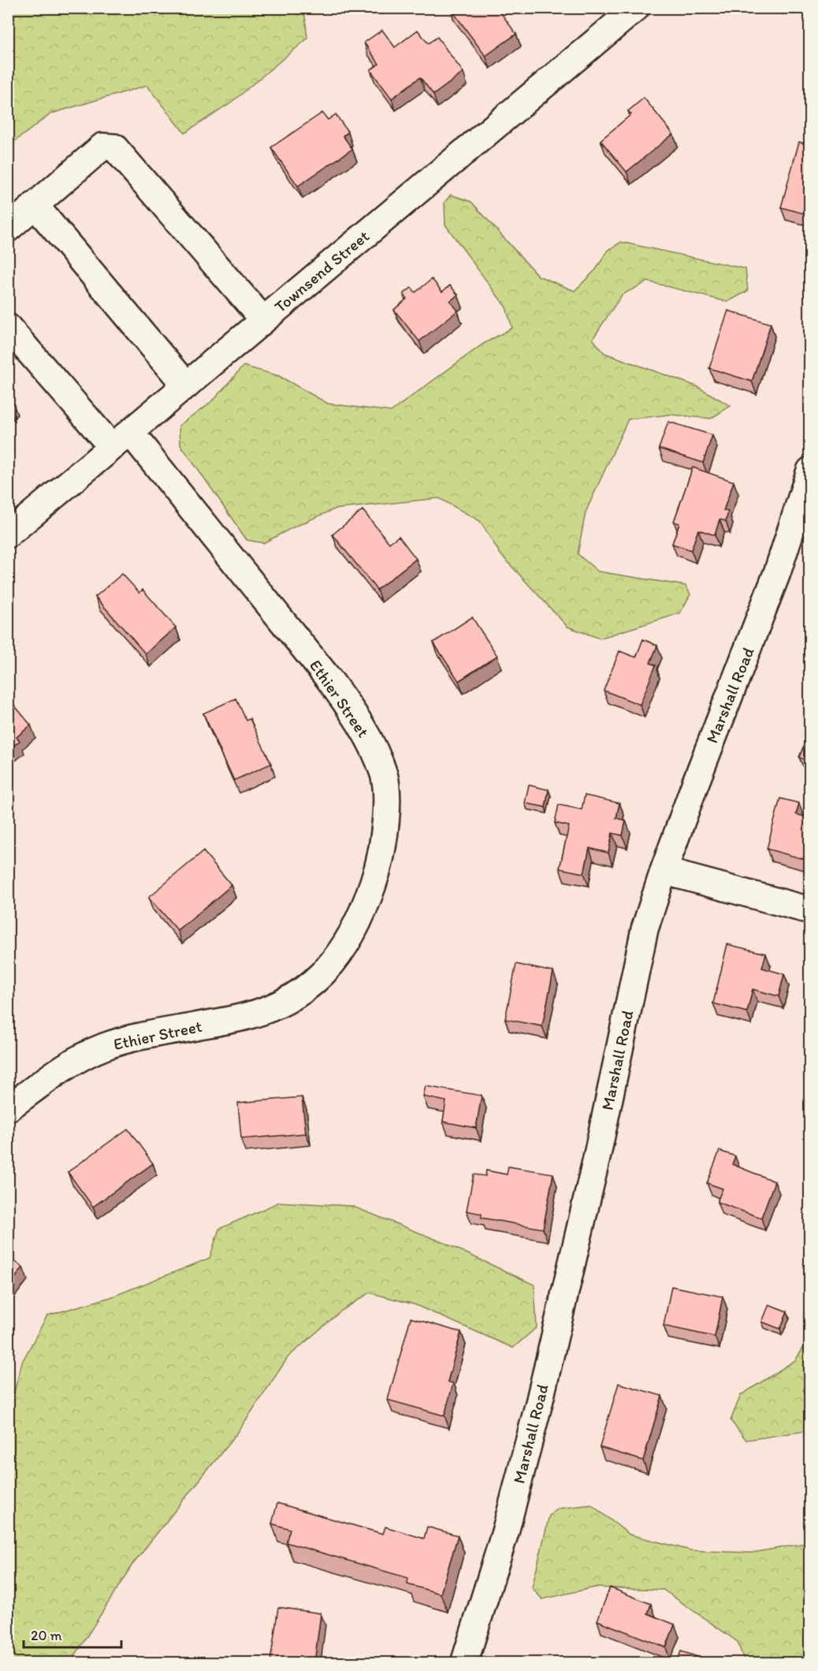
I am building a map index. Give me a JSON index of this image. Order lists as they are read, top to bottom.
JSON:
{
  "streets": {
    "street": ["Townsend Street", "Marshall Road", "Ethier Street"]
  },
  "crossings": [
    ["Townsend Street", "Ethier Street"]
  ],
  "scale_bar": "20 m"
}
